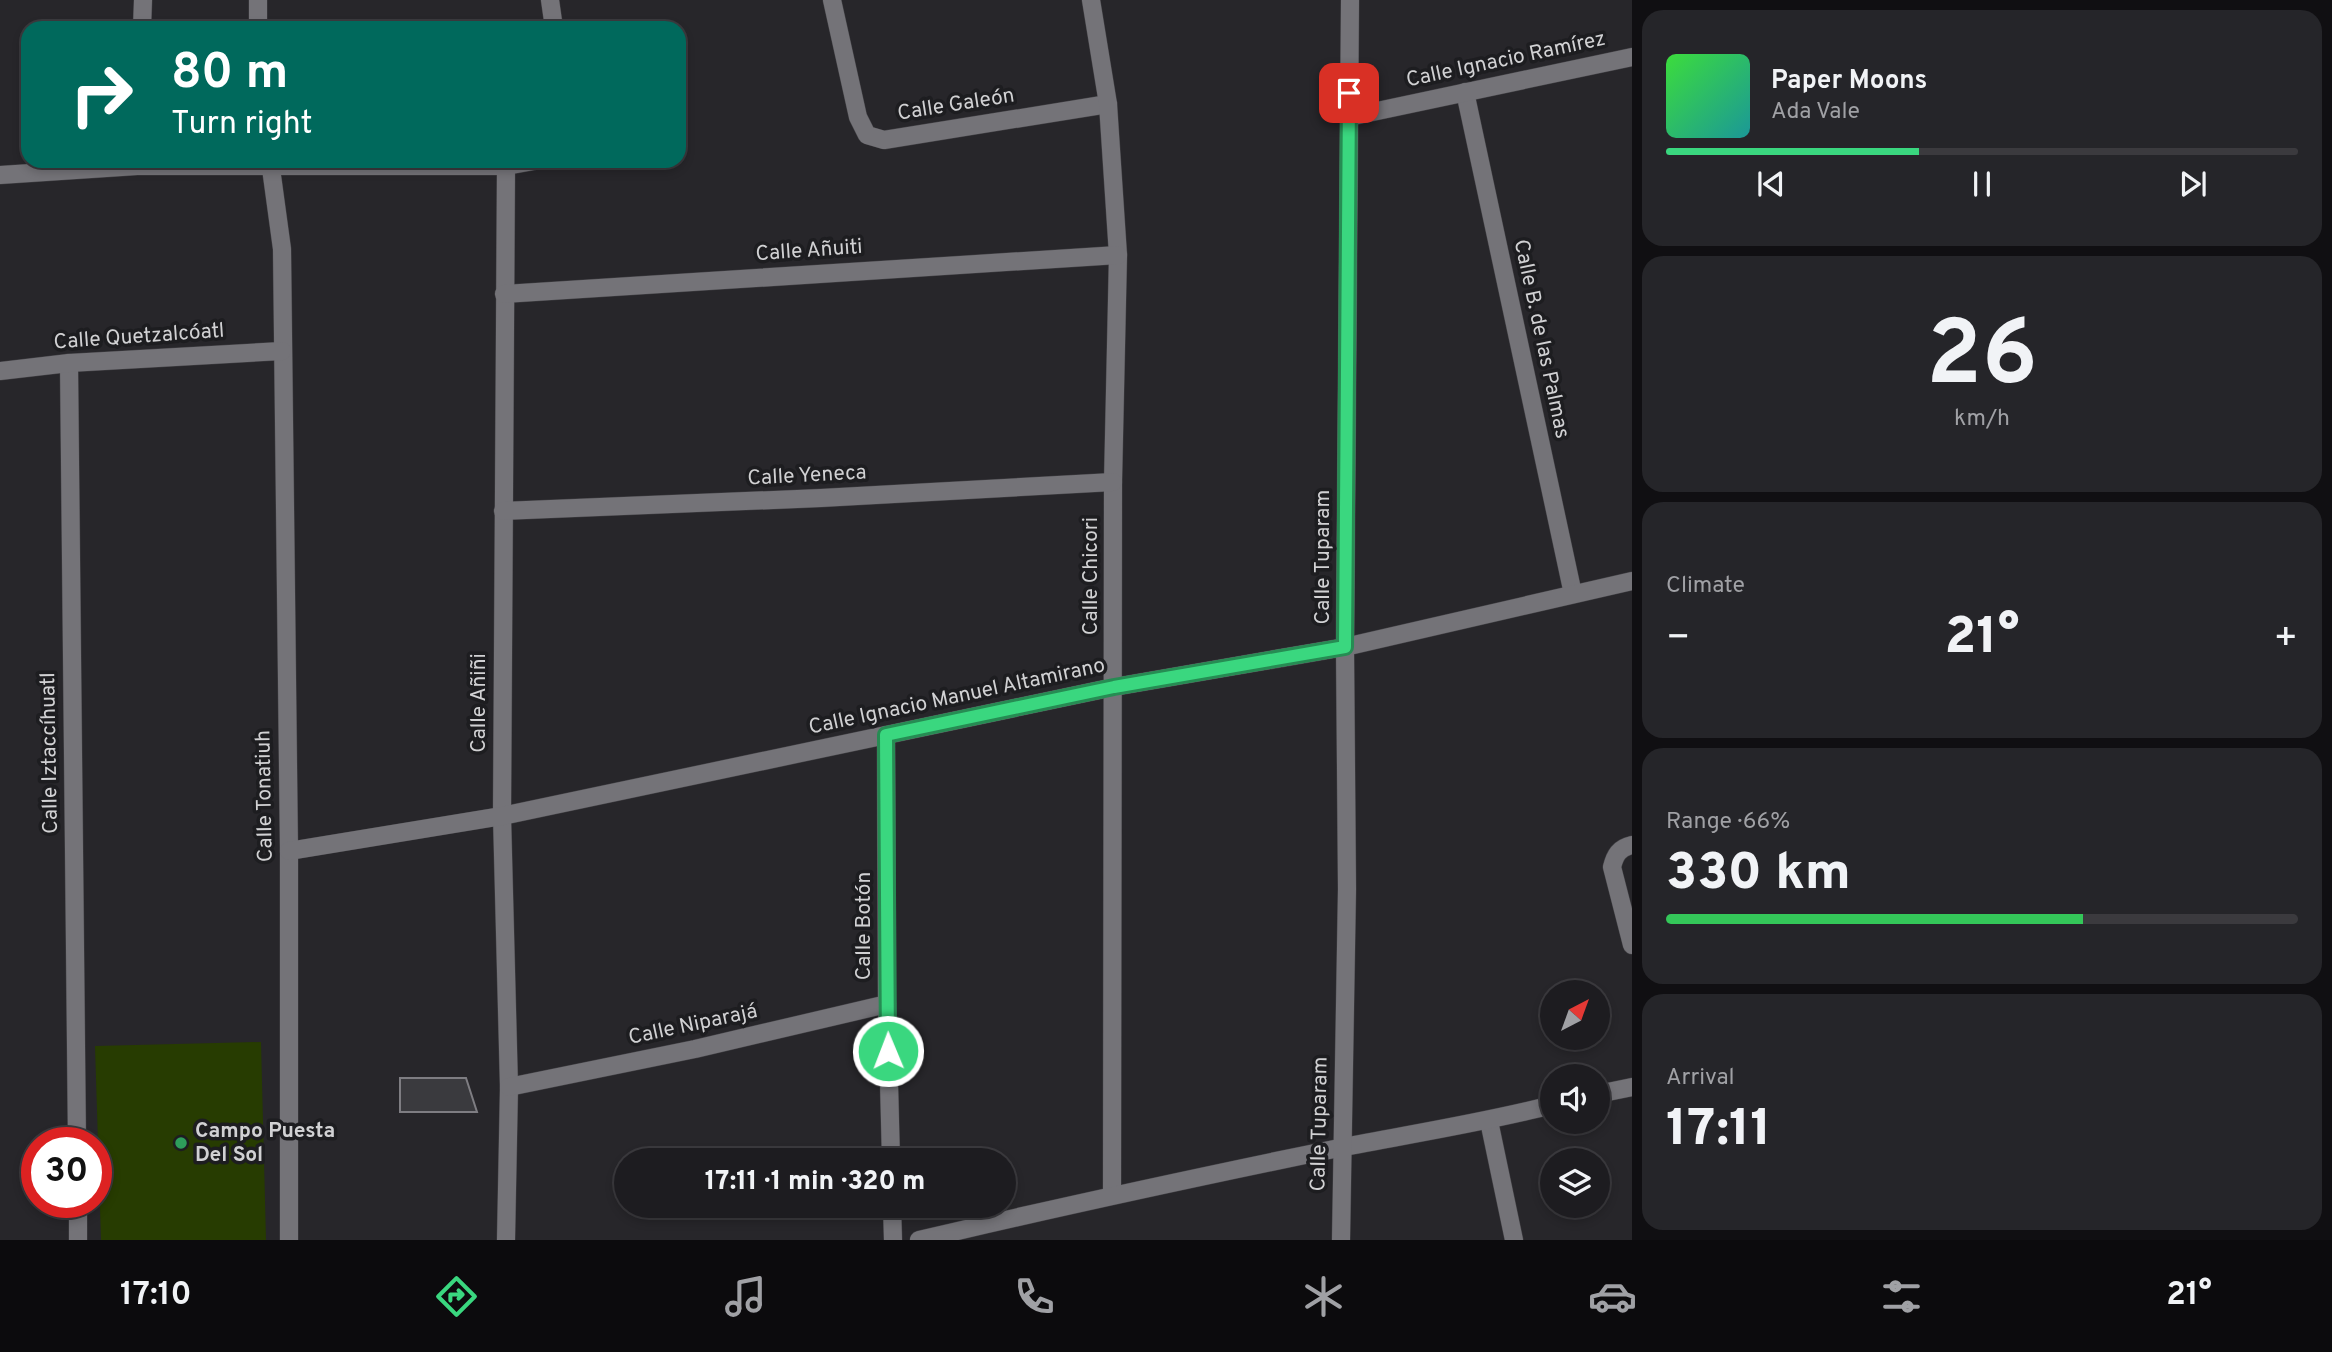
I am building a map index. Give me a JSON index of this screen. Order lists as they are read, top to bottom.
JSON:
{
  "streets": {
    "street": [
      "Calle Ignacio Ramírez",
      "Calle Galeón",
      "Calle Añuiti",
      "Calle Quetzalcóatl",
      "Calle B. de las Palmas",
      "Calle Yeneca",
      "Calle Tuparam",
      "Calle Chicori",
      "Calle Ignacio Manuel Altamirano",
      "Calle Añiñi",
      "Calle Iztaccíhuatl",
      "Calle Tonatiuh",
      "Calle Botón",
      "Calle Niparajá"
    ]
  },
  "crossings": [
    ["Calle Ignacio Ramírez", "Calle B. de las Palmas"],
    ["Calle Ignacio Ramírez", "Calle Tuparam"],
    ["Calle Galeón", "Calle Chicori"],
    ["Calle Añuiti", "Calle Chicori"],
    ["Calle Añuiti", "Calle Añiñi"],
    ["Calle Quetzalcóatl", "Calle Iztaccíhuatl"],
    ["Calle Quetzalcóatl", "Calle Tonatiuh"],
    ["Calle B. de las Palmas", "Calle Ignacio Manuel Altamirano"],
    ["Calle Yeneca", "Calle Chicori"],
    ["Calle Yeneca", "Calle Añiñi"],
    ["Calle Tuparam", "Calle Ignacio Manuel Altamirano"],
    ["Calle Chicori", "Calle Ignacio Manuel Altamirano"],
    ["Calle Ignacio Manuel Altamirano", "Calle Añiñi"],
    ["Calle Ignacio Manuel Altamirano", "Calle Tonatiuh"],
    ["Calle Ignacio Manuel Altamirano", "Calle Botón"],
    ["Calle Añiñi", "Calle Niparajá"],
    ["Calle Botón", "Calle Niparajá"]
  ],
  "places": ["Campo Puesta Del Sol"],
  "north": "top right",
  "page": {
    "turn": ["80 m", "Turn right"],
    "song": ["Paper Moons", "Ada Vale"],
    "tile": [
      ["26", "km/h"],
      "Climate",
      ["Range · 66%", "330 km"],
      ["Arrival", "17:11"]
    ],
    "heat": ["−", "21°", "+"],
    "limit": "30",
    "trip": "17:11 · 1 min · 320 m",
    "tabs": ["17:10", "21°"]
  }
}
